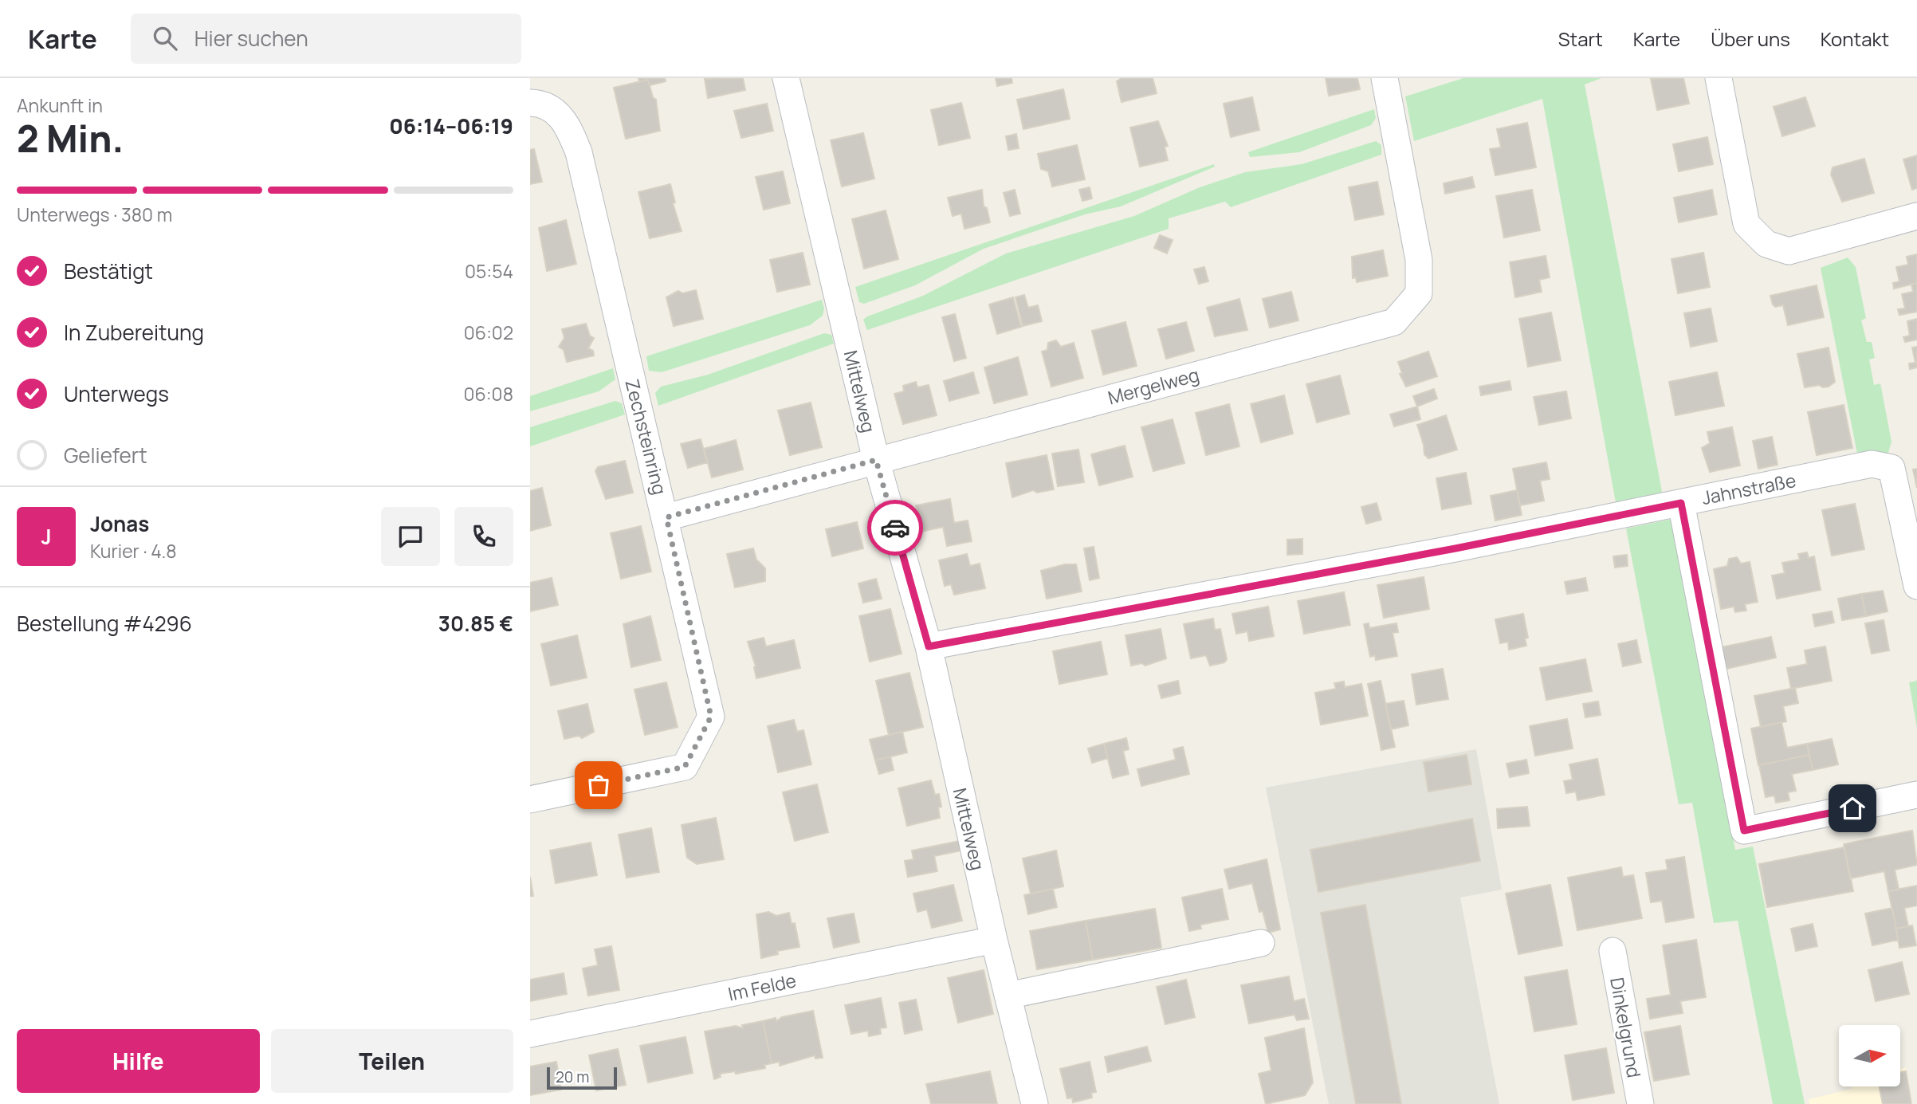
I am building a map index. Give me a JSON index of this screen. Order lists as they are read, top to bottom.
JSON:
{
  "streets": {
    "street": [
      "Mergelweg",
      "Mittelweg",
      "Zechsteinring",
      "Jahnstraße",
      "Im Felde",
      "Dinkelgrund"
    ]
  },
  "crossings": [
    ["Mergelweg", "Mittelweg"],
    ["Mergelweg", "Zechsteinring"],
    ["Mittelweg", "Jahnstraße"],
    ["Mittelweg", "Im Felde"]
  ],
  "scale_bar": "20 m",
  "north": "right",
  "page": {
    "header": "Karte",
    "search": "Hier suchen",
    "nav": [
      "Start",
      "Karte",
      "Über uns",
      "Kontakt"
    ],
    "heading": ["2 Min.", "Ankunft in", "06:14–06:19"],
    "panel": [
      "Jonas",
      "Kurier · 4.8",
      "Bestellung #4296",
      "30.85 €"
    ],
    "bar": "Unterwegs · 380 m",
    "list": [
      ["Bestätigt", "05:54"],
      ["In Zubereitung", "06:02"],
      ["Unterwegs", "06:08"],
      "Geliefert"
    ],
    "round": "J",
    "buttons": ["Hilfe", "Teilen"],
    "scale": "20 m"
  }
}
